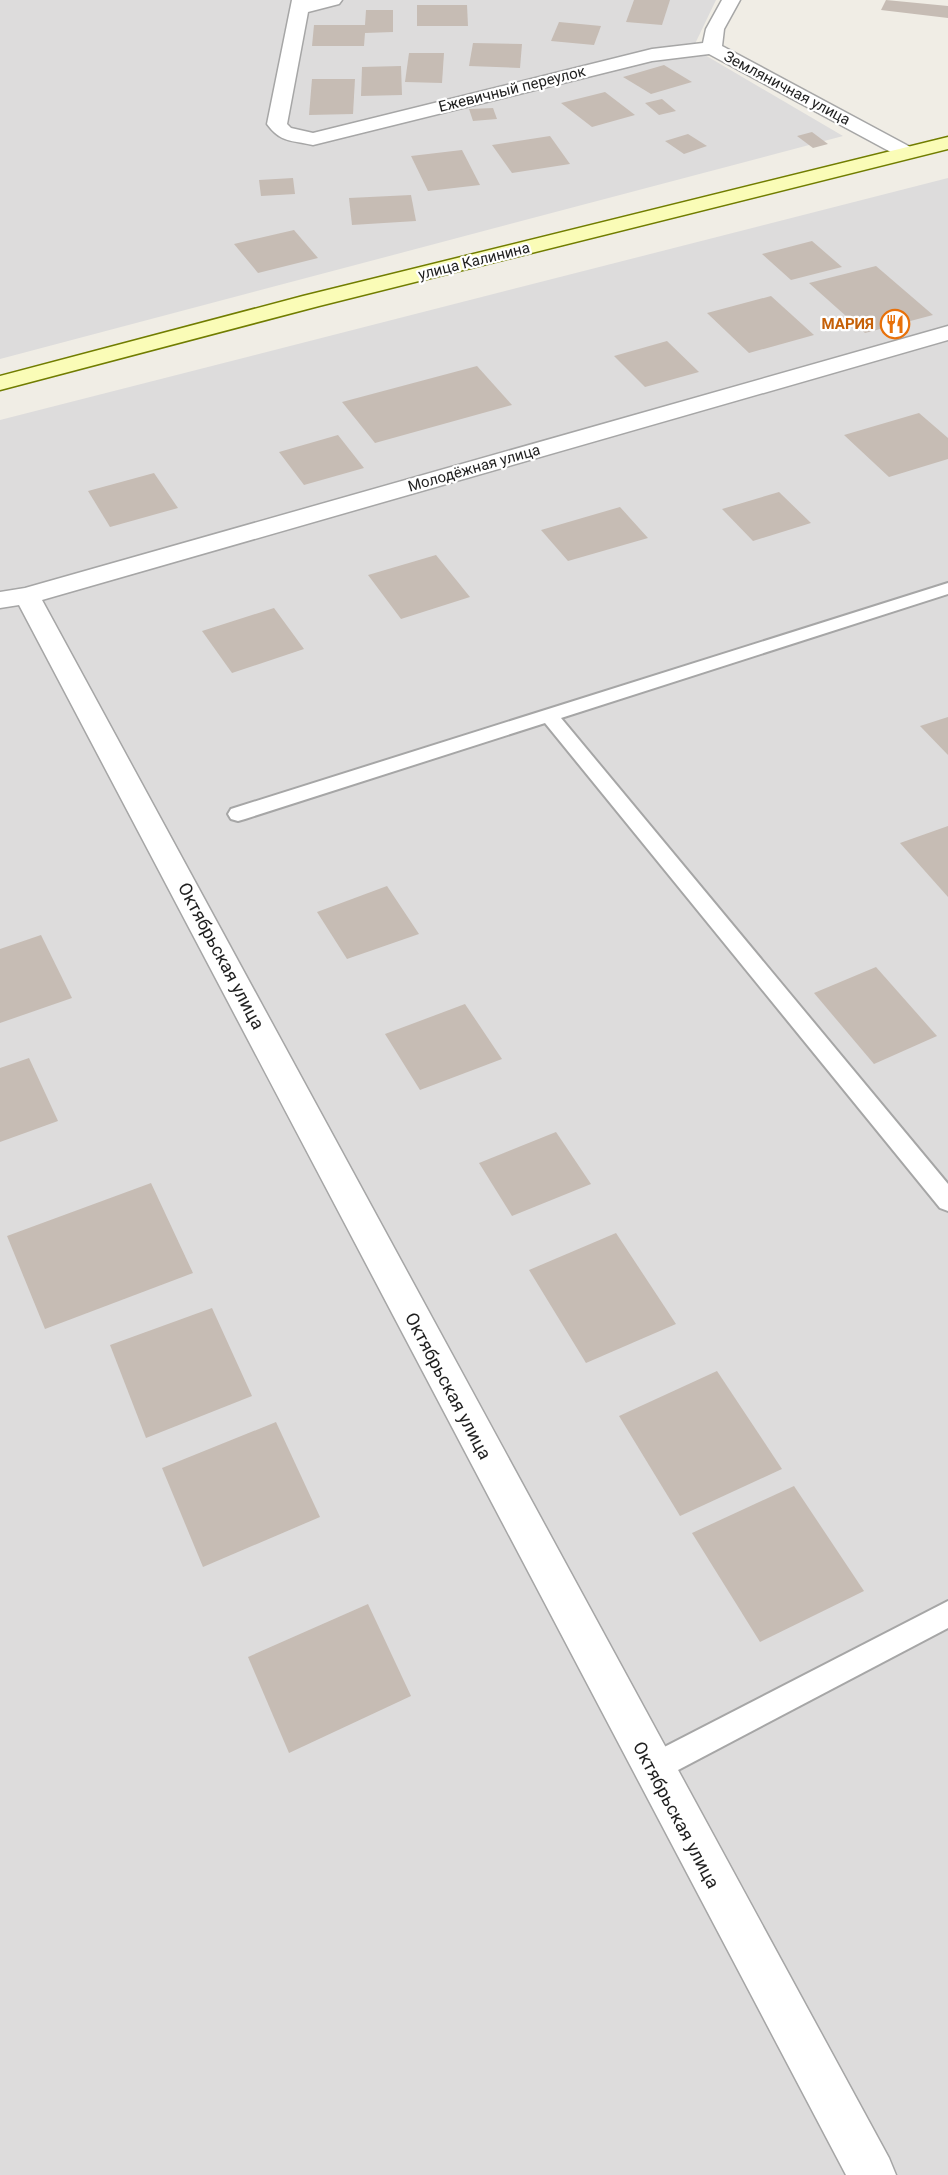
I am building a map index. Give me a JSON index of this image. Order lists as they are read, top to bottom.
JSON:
{
  "streets": {
    "street": [
      "Земляничная улица",
      "Ежевичный переулок",
      "улица Калинина",
      "Молодёжная улица",
      "Октябрьская улица"
    ]
  },
  "crossings": [
    ["Земляничная улица", "Ежевичный переулок"],
    ["Земляничная улица", "улица Калинина"],
    ["Молодёжная улица", "Октябрьская улица"]
  ],
  "places": {
    "restaurant": ["МАРИЯ"]
  }
}
